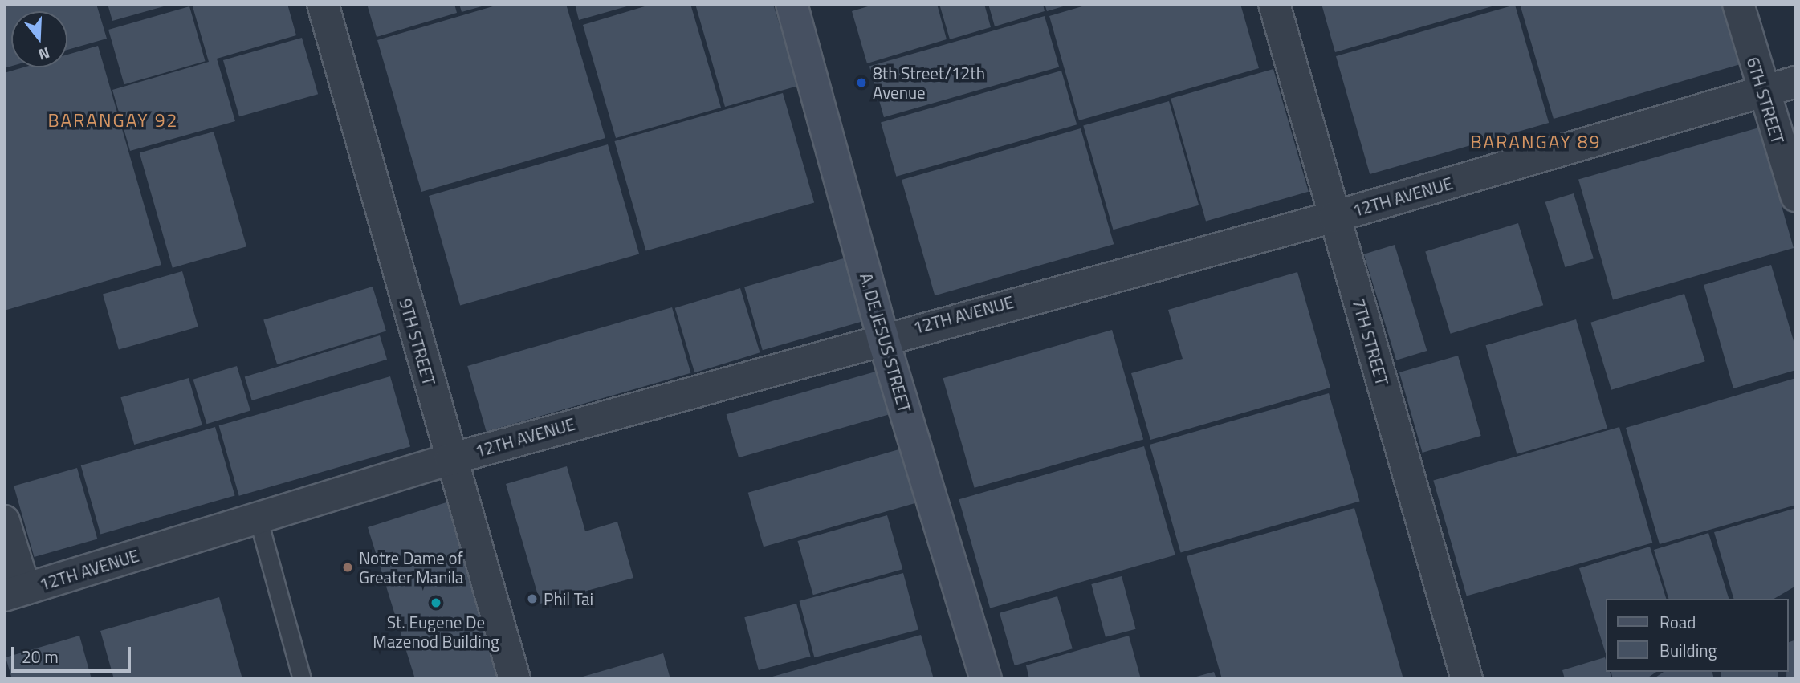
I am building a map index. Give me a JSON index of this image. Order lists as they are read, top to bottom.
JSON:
{
  "streets": {
    "main road": ["A. DE JESUS STREET"],
    "street": [
      "6TH STREET",
      "12TH AVENUE",
      "9TH STREET",
      "7TH STREET"
    ]
  },
  "crossings": [
    ["6TH STREET", "12TH AVENUE"],
    ["12TH AVENUE", "9TH STREET"],
    ["12TH AVENUE", "7TH STREET"],
    ["12TH AVENUE", "A. DE JESUS STREET"]
  ],
  "districts": ["BARANGAY 92", "BARANGAY 89"],
  "places": [
    "8th Street/12th Avenue",
    "Notre Dame of Greater Manila",
    "Phil Tai",
    "St. Eugene De Mazenod Building"
  ],
  "legend": ["Road", "Building"],
  "scale_bar": "20 m",
  "north": "bottom"
}
